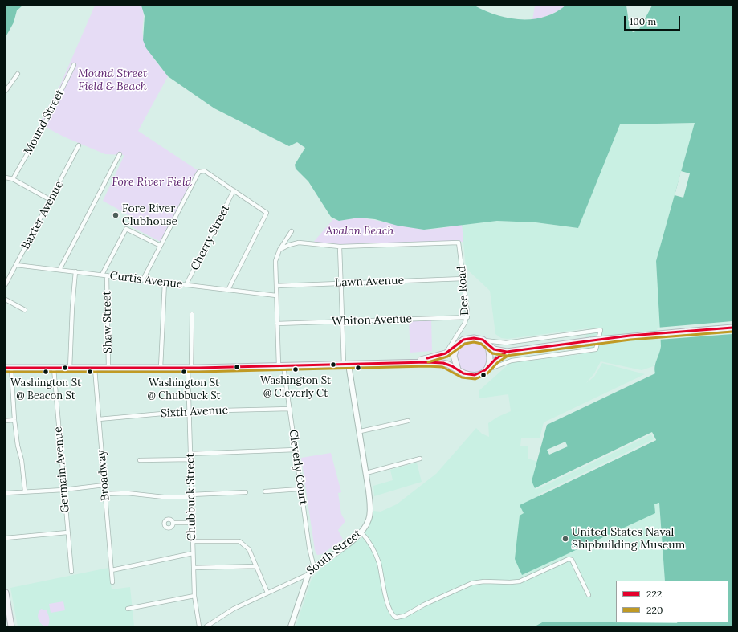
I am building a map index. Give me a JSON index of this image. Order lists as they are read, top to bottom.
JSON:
{
  "streets": {
    "main road": ["South Street"],
    "street": [
      "Mound Street",
      "Baxter Avenue",
      "Cherry Street",
      "Curtis Avenue",
      "Lawn Avenue",
      "Dee Road",
      "Whiton Avenue",
      "Shaw Street",
      "Sixth Avenue",
      "Cleverly Court",
      "Germain Avenue",
      "Broadway",
      "Chubbuck Street"
    ]
  },
  "crossings": [
    ["Baxter Avenue", "Curtis Avenue"],
    ["Cherry Street", "Curtis Avenue"],
    ["Curtis Avenue", "Shaw Street"],
    ["Curtis Avenue", "Cleverly Court"],
    ["Lawn Avenue", "Dee Road"],
    ["Lawn Avenue", "Cleverly Court"],
    ["Dee Road", "Whiton Avenue"],
    ["Whiton Avenue", "Cleverly Court"],
    ["Sixth Avenue", "Cleverly Court"],
    ["Sixth Avenue", "Broadway"],
    ["Sixth Avenue", "Chubbuck Street"],
    ["Cleverly Court", "South Street"]
  ],
  "parks": ["Mound Street Field & Beach", "Fore River Field", "Avalon Beach"],
  "places": [
    "Fore River Clubhouse",
    "Washington St @ Cleverly Ct",
    "Washington St @ Beacon St",
    "Washington St @ Chubbuck St",
    "United States Naval Shipbuilding Museum"
  ],
  "lines": ["transit line 222", "transit line 220"],
  "legend": ["222", "220"],
  "scale_bar": "100 m"
}
